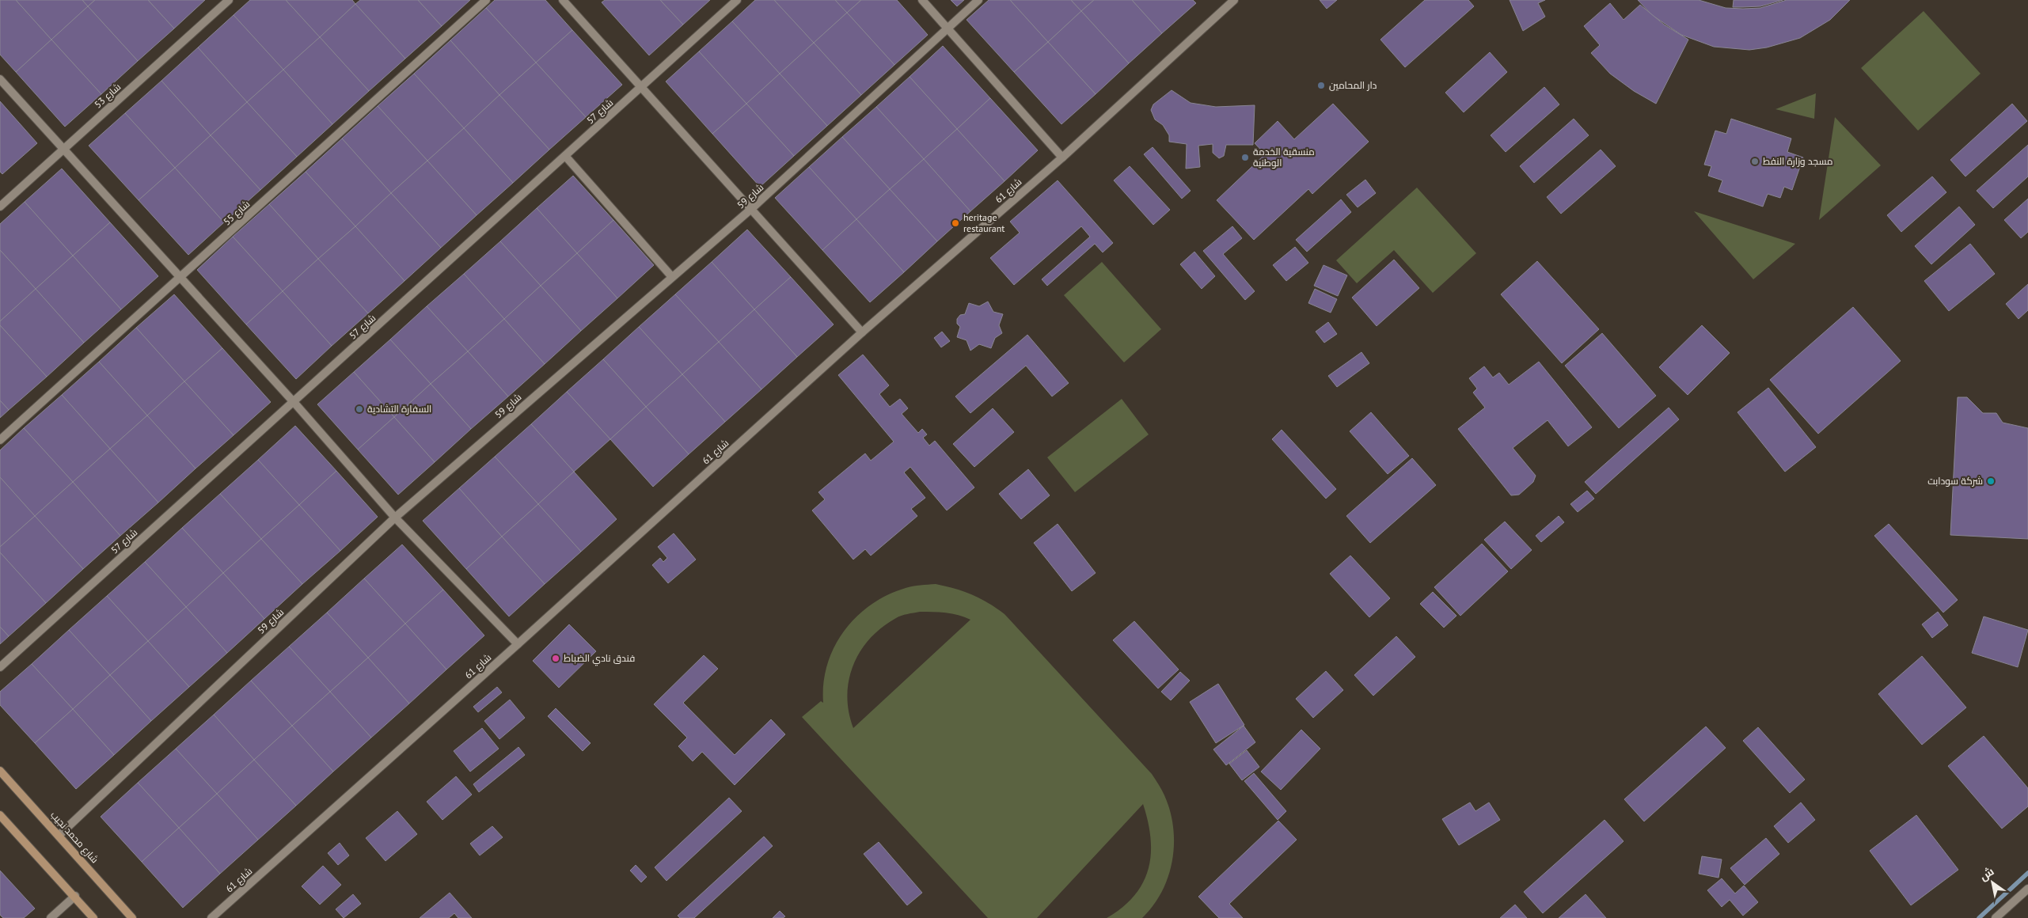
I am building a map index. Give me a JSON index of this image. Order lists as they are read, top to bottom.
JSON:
{
  "streets": {
    "main road": ["شارع محمد نجيب"],
    "street": [
      "شارع 53",
      "شارع 57",
      "شارع 61",
      "شارع 59",
      "شارع 55"
    ]
  },
  "crossings": [
    ["شارع 59", "شارع محمد نجيب"]
  ],
  "places": [
    "دار المحامين",
    "منسقية الخدمة الوطنية",
    "مسجد وزارة النفط",
    "heritage restaurant",
    "السفارة التشادية",
    "شركة سودابت",
    "فندق نادي الضباط"
  ],
  "north": "top left"
}
